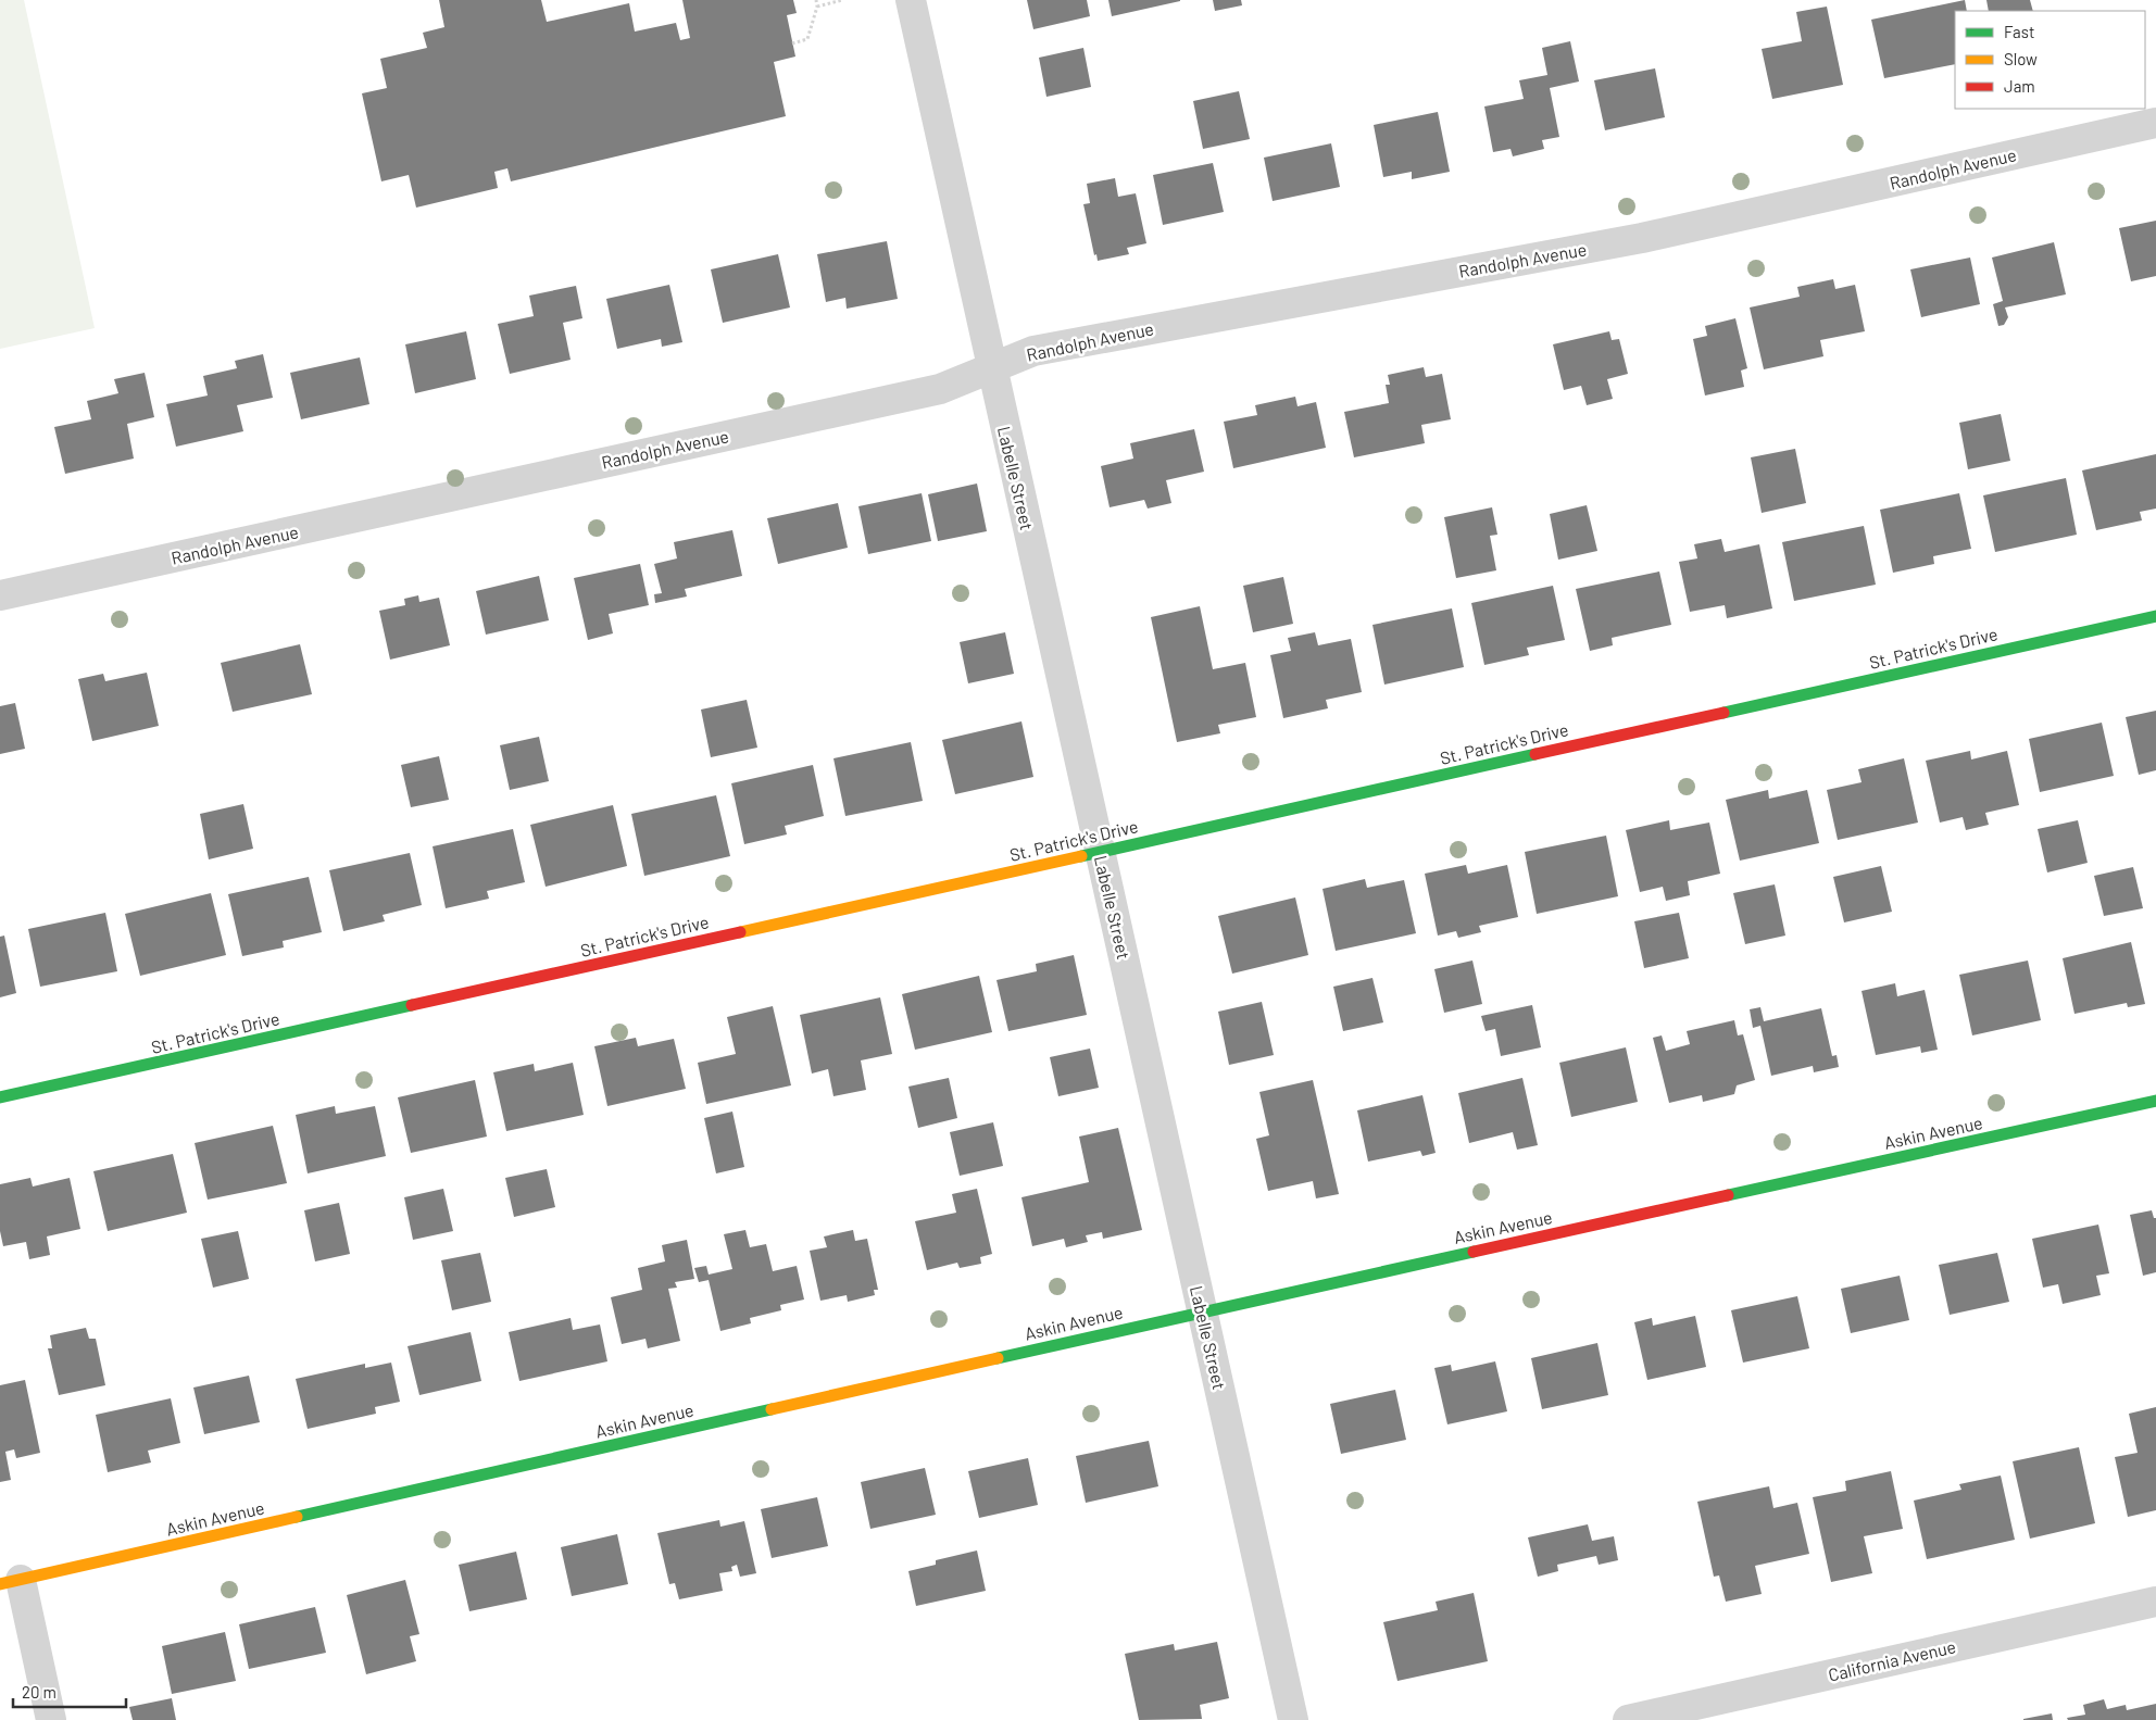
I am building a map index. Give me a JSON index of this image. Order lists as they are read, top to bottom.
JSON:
{
  "streets": {
    "street": [
      "Randolph Avenue",
      "Labelle Street",
      "St. Patrick's Drive",
      "Askin Avenue",
      "California Avenue"
    ]
  },
  "crossings": [
    ["Randolph Avenue", "Labelle Street"],
    ["Labelle Street", "St. Patrick's Drive"],
    ["Labelle Street", "Askin Avenue"]
  ],
  "legend": ["Fast", "Slow", "Jam"],
  "scale_bar": "20 m"
}
